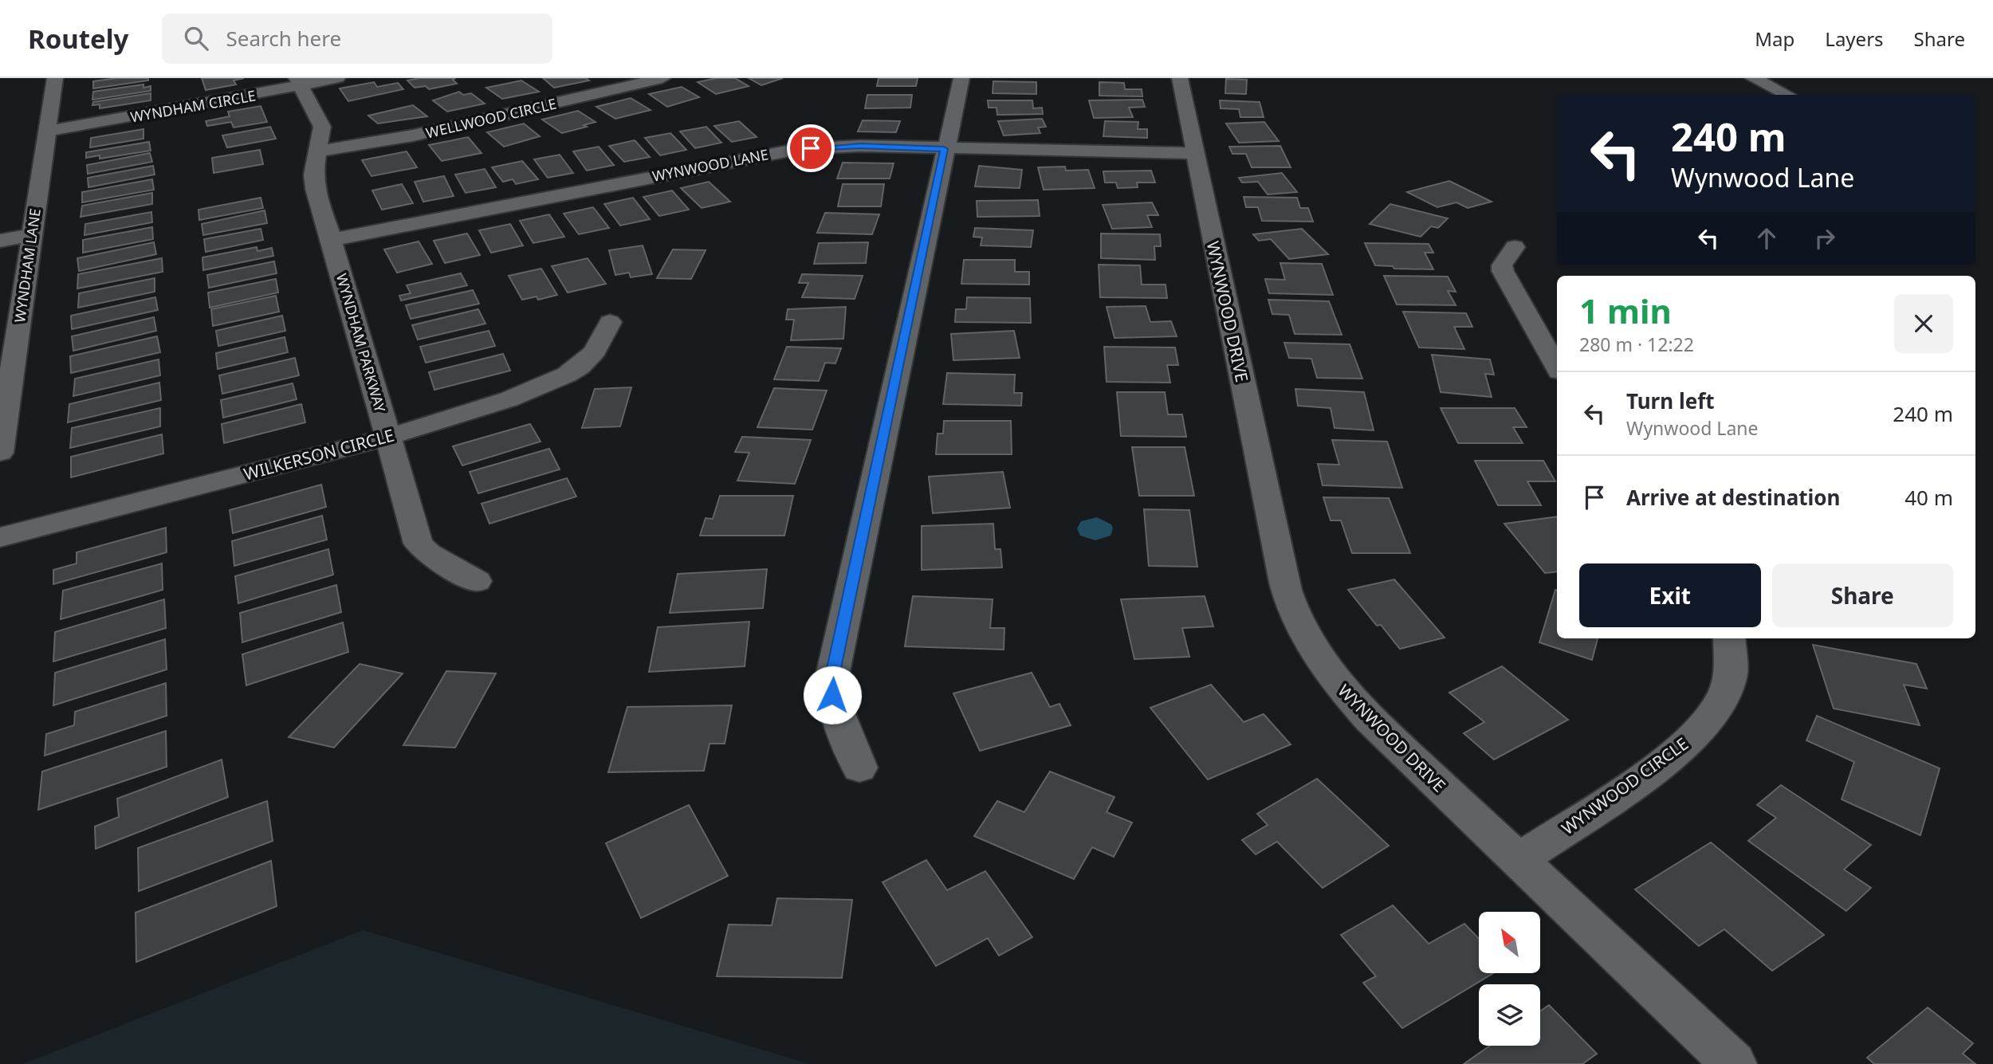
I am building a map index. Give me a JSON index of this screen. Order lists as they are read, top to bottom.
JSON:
{
  "streets": {
    "street": [
      "WYNDHAM CIRCLE",
      "WELLWOOD CIRCLE",
      "WYNWOOD LANE",
      "WYNDHAM LANE",
      "WYNWOOD DRIVE",
      "WYNDHAM PARKWAY",
      "WILKERSON CIRCLE",
      "WYNWOOD CIRCLE"
    ]
  },
  "crossings": [
    ["WYNDHAM CIRCLE", "WYNDHAM LANE"],
    ["WYNDHAM CIRCLE", "WYNDHAM PARKWAY"],
    ["WELLWOOD CIRCLE", "WYNDHAM PARKWAY"],
    ["WYNWOOD LANE", "WYNWOOD DRIVE"],
    ["WYNWOOD LANE", "WYNDHAM PARKWAY"],
    ["WYNWOOD DRIVE", "WYNWOOD CIRCLE"],
    ["WYNDHAM PARKWAY", "WILKERSON CIRCLE"]
  ],
  "north": "top left",
  "page": {
    "header": "Routely",
    "search": "Search here",
    "nav": ["Map", "Layers", "Share"],
    "turn": ["240 m", "Wynwood Lane"],
    "heading": ["1 min", "280 m · 12:22"],
    "list": [
      {
        "name": "Turn left",
        "note": "Wynwood Lane",
        "value": "240 m"
      },
      {
        "name": "Arrive at destination",
        "value": "40 m"
      }
    ],
    "buttons": ["Exit", "Share"]
  }
}
